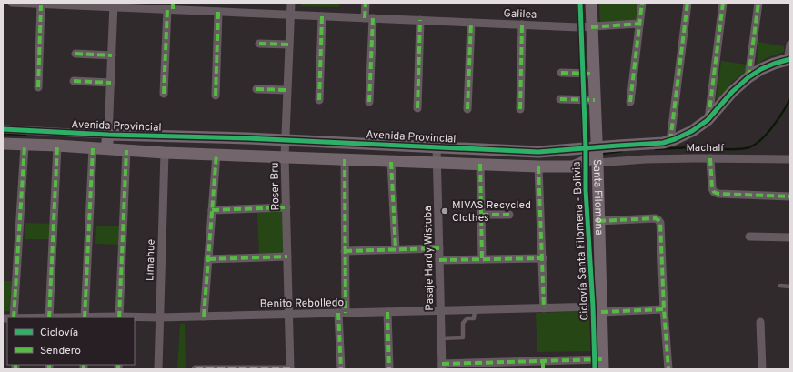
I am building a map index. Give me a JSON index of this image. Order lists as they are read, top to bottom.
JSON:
{
  "streets": {
    "street": [
      "Galilea",
      "Avenida Provincial",
      "Machalí",
      "Roser Bru",
      "Santa Filomena",
      "Pasaje Hardy Wistuba",
      "Limahue",
      "Benito Rebolledo"
    ],
    "cycle path": ["Ciclovía Santa Filomena - Bolivia"]
  },
  "crossings": [
    ["Galilea", "Roser Bru"],
    ["Galilea", "Santa Filomena"],
    ["Avenida Provincial", "Machalí"],
    ["Avenida Provincial", "Roser Bru"],
    ["Avenida Provincial", "Santa Filomena"],
    ["Avenida Provincial", "Pasaje Hardy Wistuba"],
    ["Avenida Provincial", "Limahue"],
    ["Machalí", "Santa Filomena"],
    ["Roser Bru", "Benito Rebolledo"],
    ["Santa Filomena", "Benito Rebolledo"],
    ["Pasaje Hardy Wistuba", "Benito Rebolledo"],
    ["Limahue", "Benito Rebolledo"]
  ],
  "places": ["MIVAS Recycled Clothes"],
  "legend": ["Ciclovía", "Sendero"]
}
